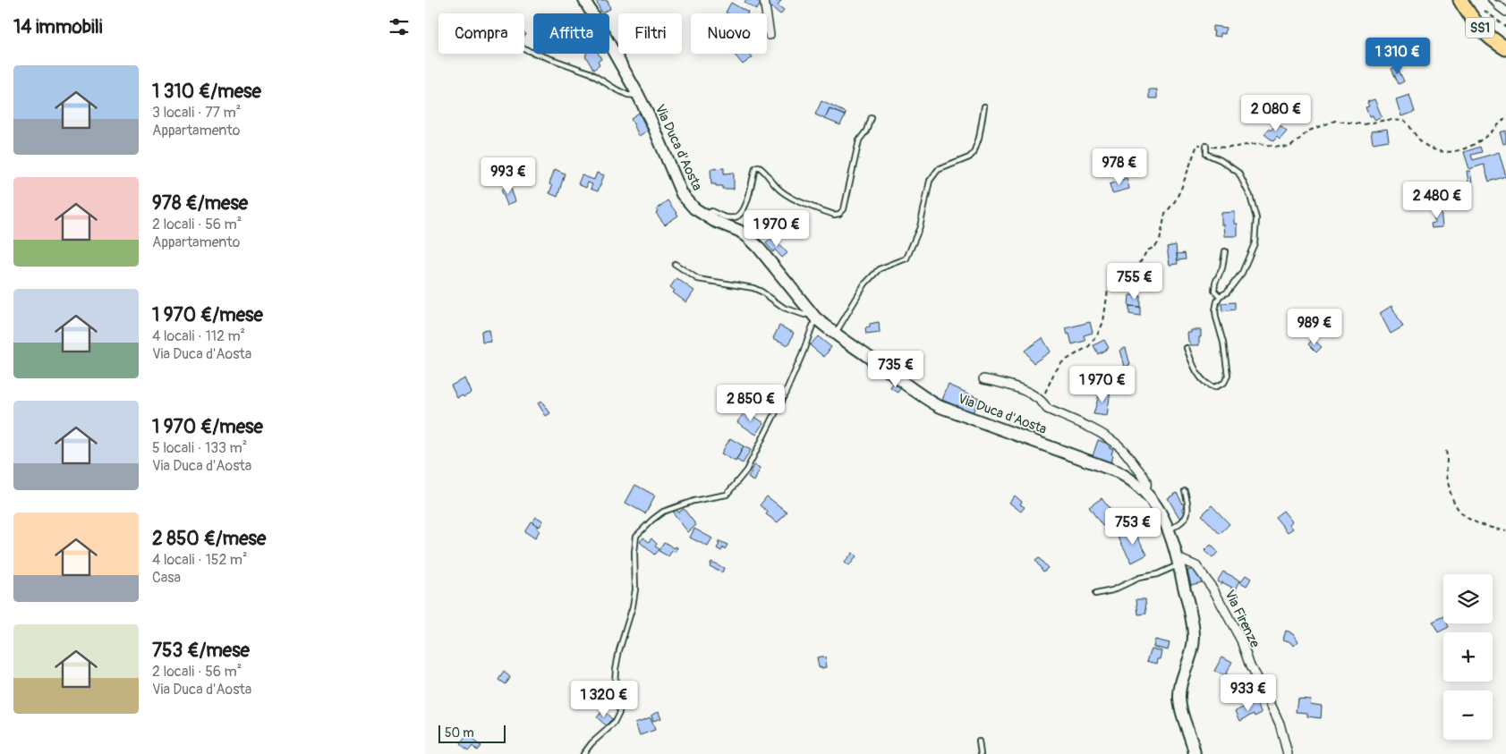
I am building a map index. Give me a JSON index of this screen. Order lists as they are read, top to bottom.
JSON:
{
  "streets": {
    "main road": ["SS1", "Via Duca d'Aosta"],
    "street": ["Via Firenze"]
  },
  "crossings": [
    ["Via Duca d'Aosta", "Via Firenze"]
  ],
  "scale_bar": "50 m",
  "page": {
    "heading": "14 immobili",
    "chip": [
      "Compra",
      "Affitta",
      "Filtri",
      "Nuovo"
    ],
    "price": [
      "1 310 €",
      "2 080 €",
      "978 €",
      "993 €",
      "2 480 €",
      "1 970 €",
      "755 €",
      "989 €",
      "735 €",
      "1 970 €",
      "2 850 €",
      "753 €",
      "933 €",
      "1 320 €"
    ],
    "list": [
      {
        "name": "1 310 €/mese",
        "note": "3 locali · 77 m² · Appartamento"
      },
      {
        "name": "978 €/mese",
        "note": "2 locali · 56 m² · Appartamento"
      },
      {
        "name": "1 970 €/mese",
        "note": "4 locali · 112 m² · Via Duca d'Aosta"
      },
      {
        "name": "1 970 €/mese",
        "note": "5 locali · 133 m² · Via Duca d'Aosta"
      },
      {
        "name": "2 850 €/mese",
        "note": "4 locali · 152 m² · Casa"
      },
      {
        "name": "753 €/mese",
        "note": "2 locali · 56 m² · Via Duca d'Aosta"
      }
    ],
    "map_buttons": ["+", "−"],
    "scale": "50 m"
  }
}
